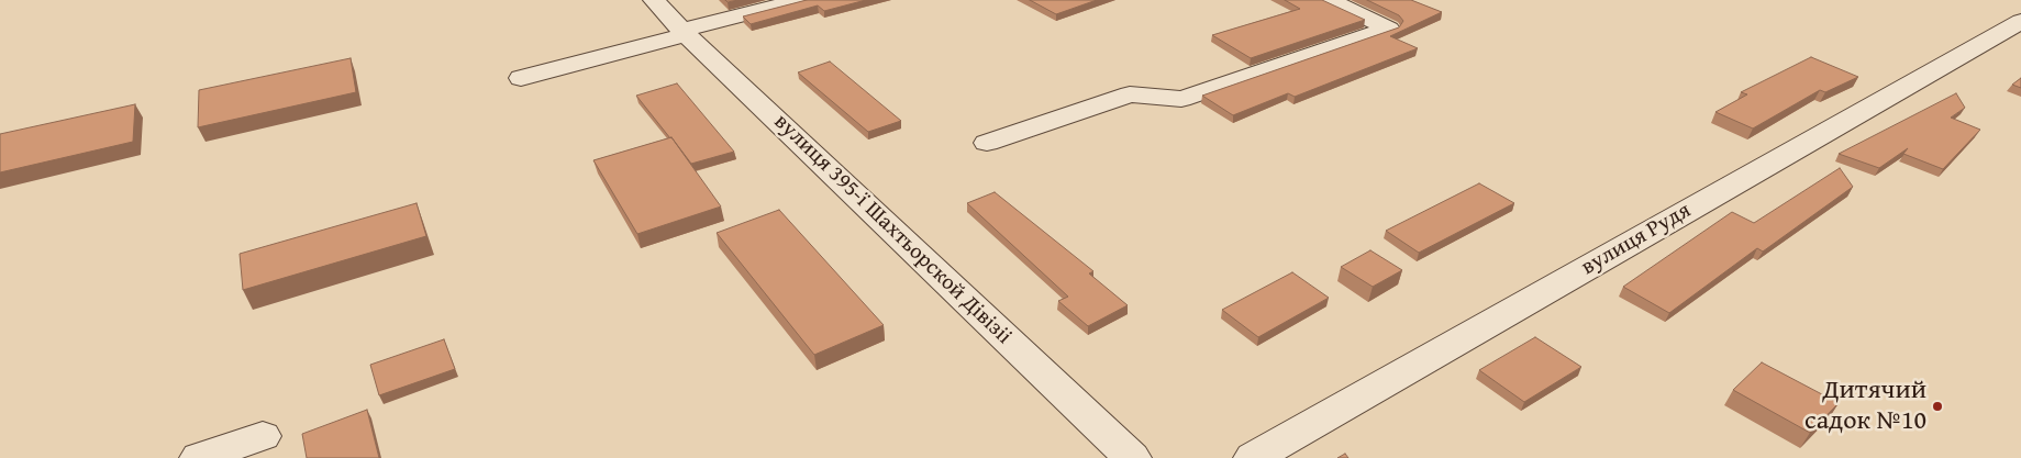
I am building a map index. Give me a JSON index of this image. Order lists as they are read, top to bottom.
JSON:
{
  "streets": {
    "street": ["вулиця 395-ї Шахтьорской Дівізіі", "вулиця Рудя"]
  },
  "places": ["Дитячий садок №10"]
}
